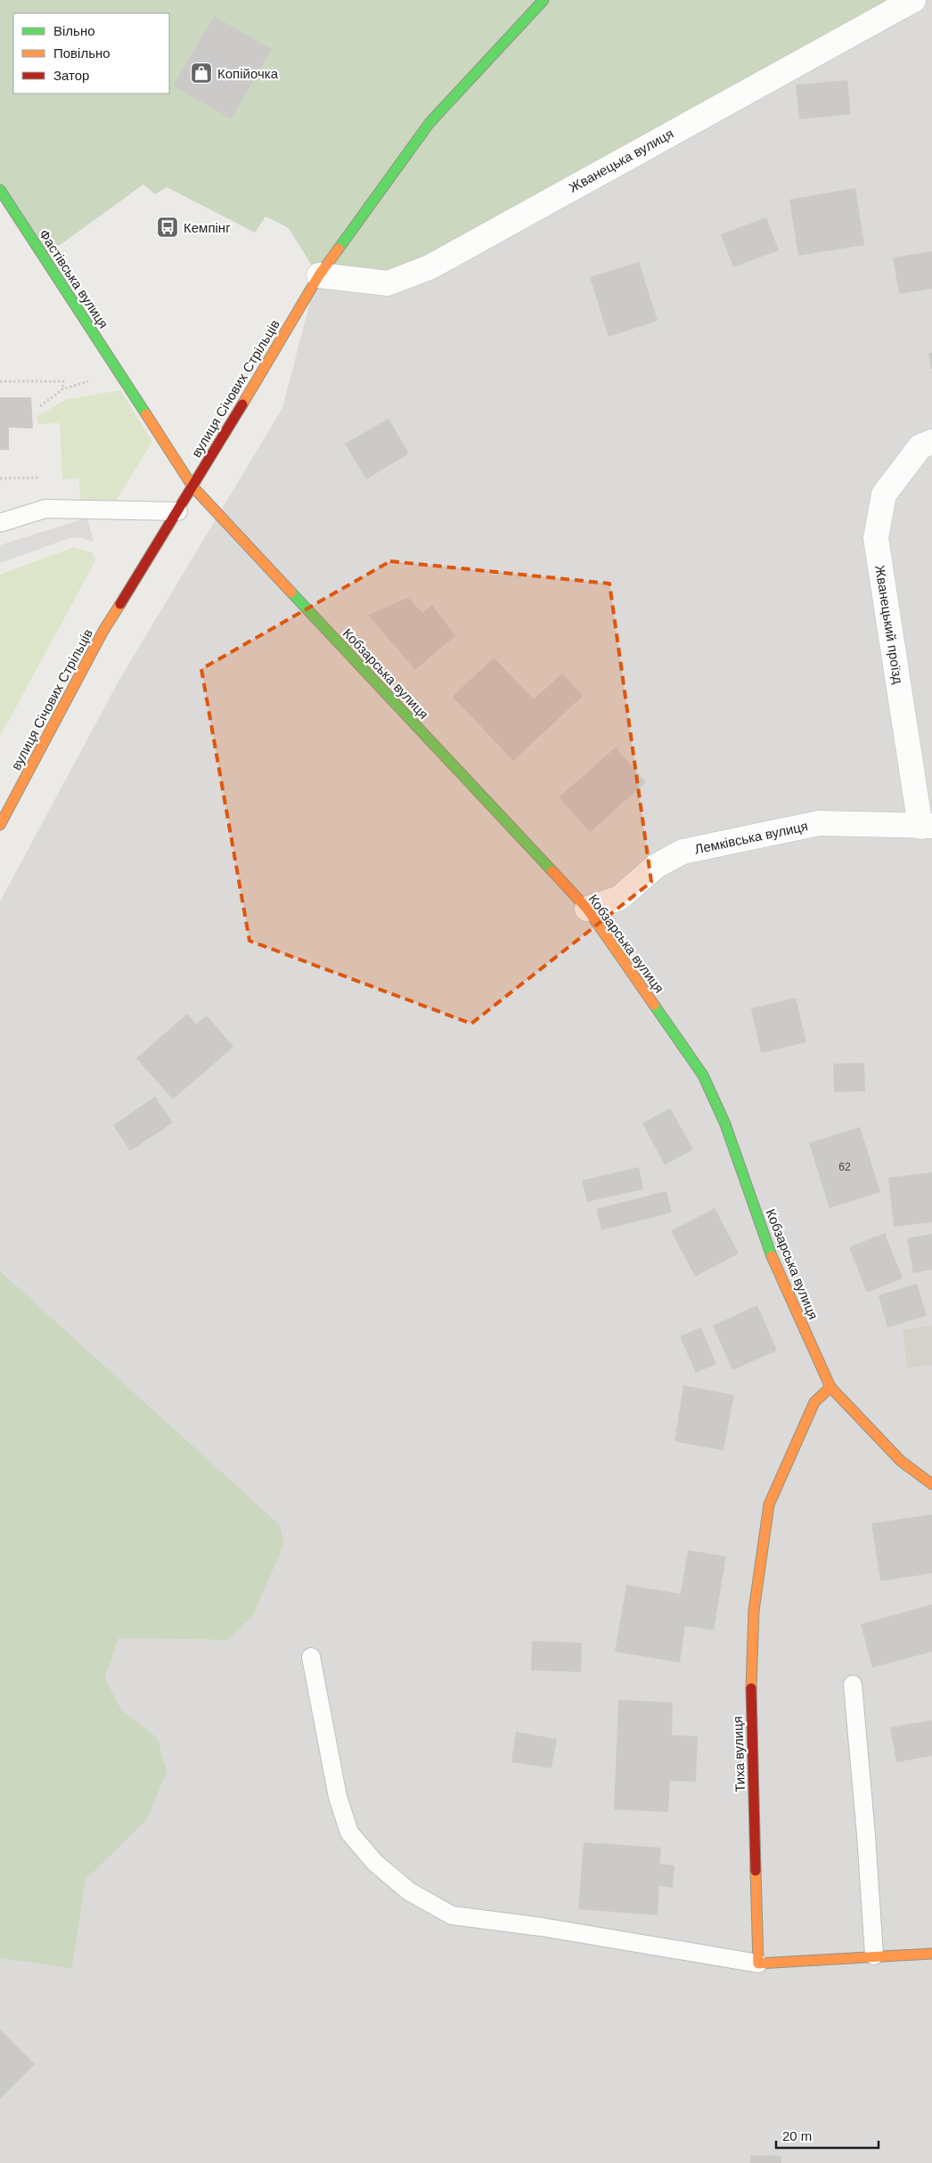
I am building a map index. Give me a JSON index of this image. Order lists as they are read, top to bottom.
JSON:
{
  "streets": {
    "street": [
      "Жванецька вулиця",
      "Фастівська вулиця",
      "вулиця Січових Стрільців",
      "Жванецький проїзд",
      "Кобзарська вулиця",
      "Лемківська вулиця",
      "Тиха вулиця"
    ]
  },
  "crossings": [
    ["Жванецька вулиця", "вулиця Січових Стрільців"],
    ["Фастівська вулиця", "Кобзарська вулиця"],
    ["вулиця Січових Стрільців", "Кобзарська вулиця"],
    ["Жванецький проїзд", "Лемківська вулиця"],
    ["Кобзарська вулиця", "Лемківська вулиця"],
    ["Кобзарська вулиця", "Тиха вулиця"]
  ],
  "places": {
    "shop": ["Копійочка"],
    "bus stop": ["Кемпінг"]
  },
  "house_numbers": ["62"],
  "legend": ["Вільно", "Повільно", "Затор"],
  "scale_bar": "20 m"
}
